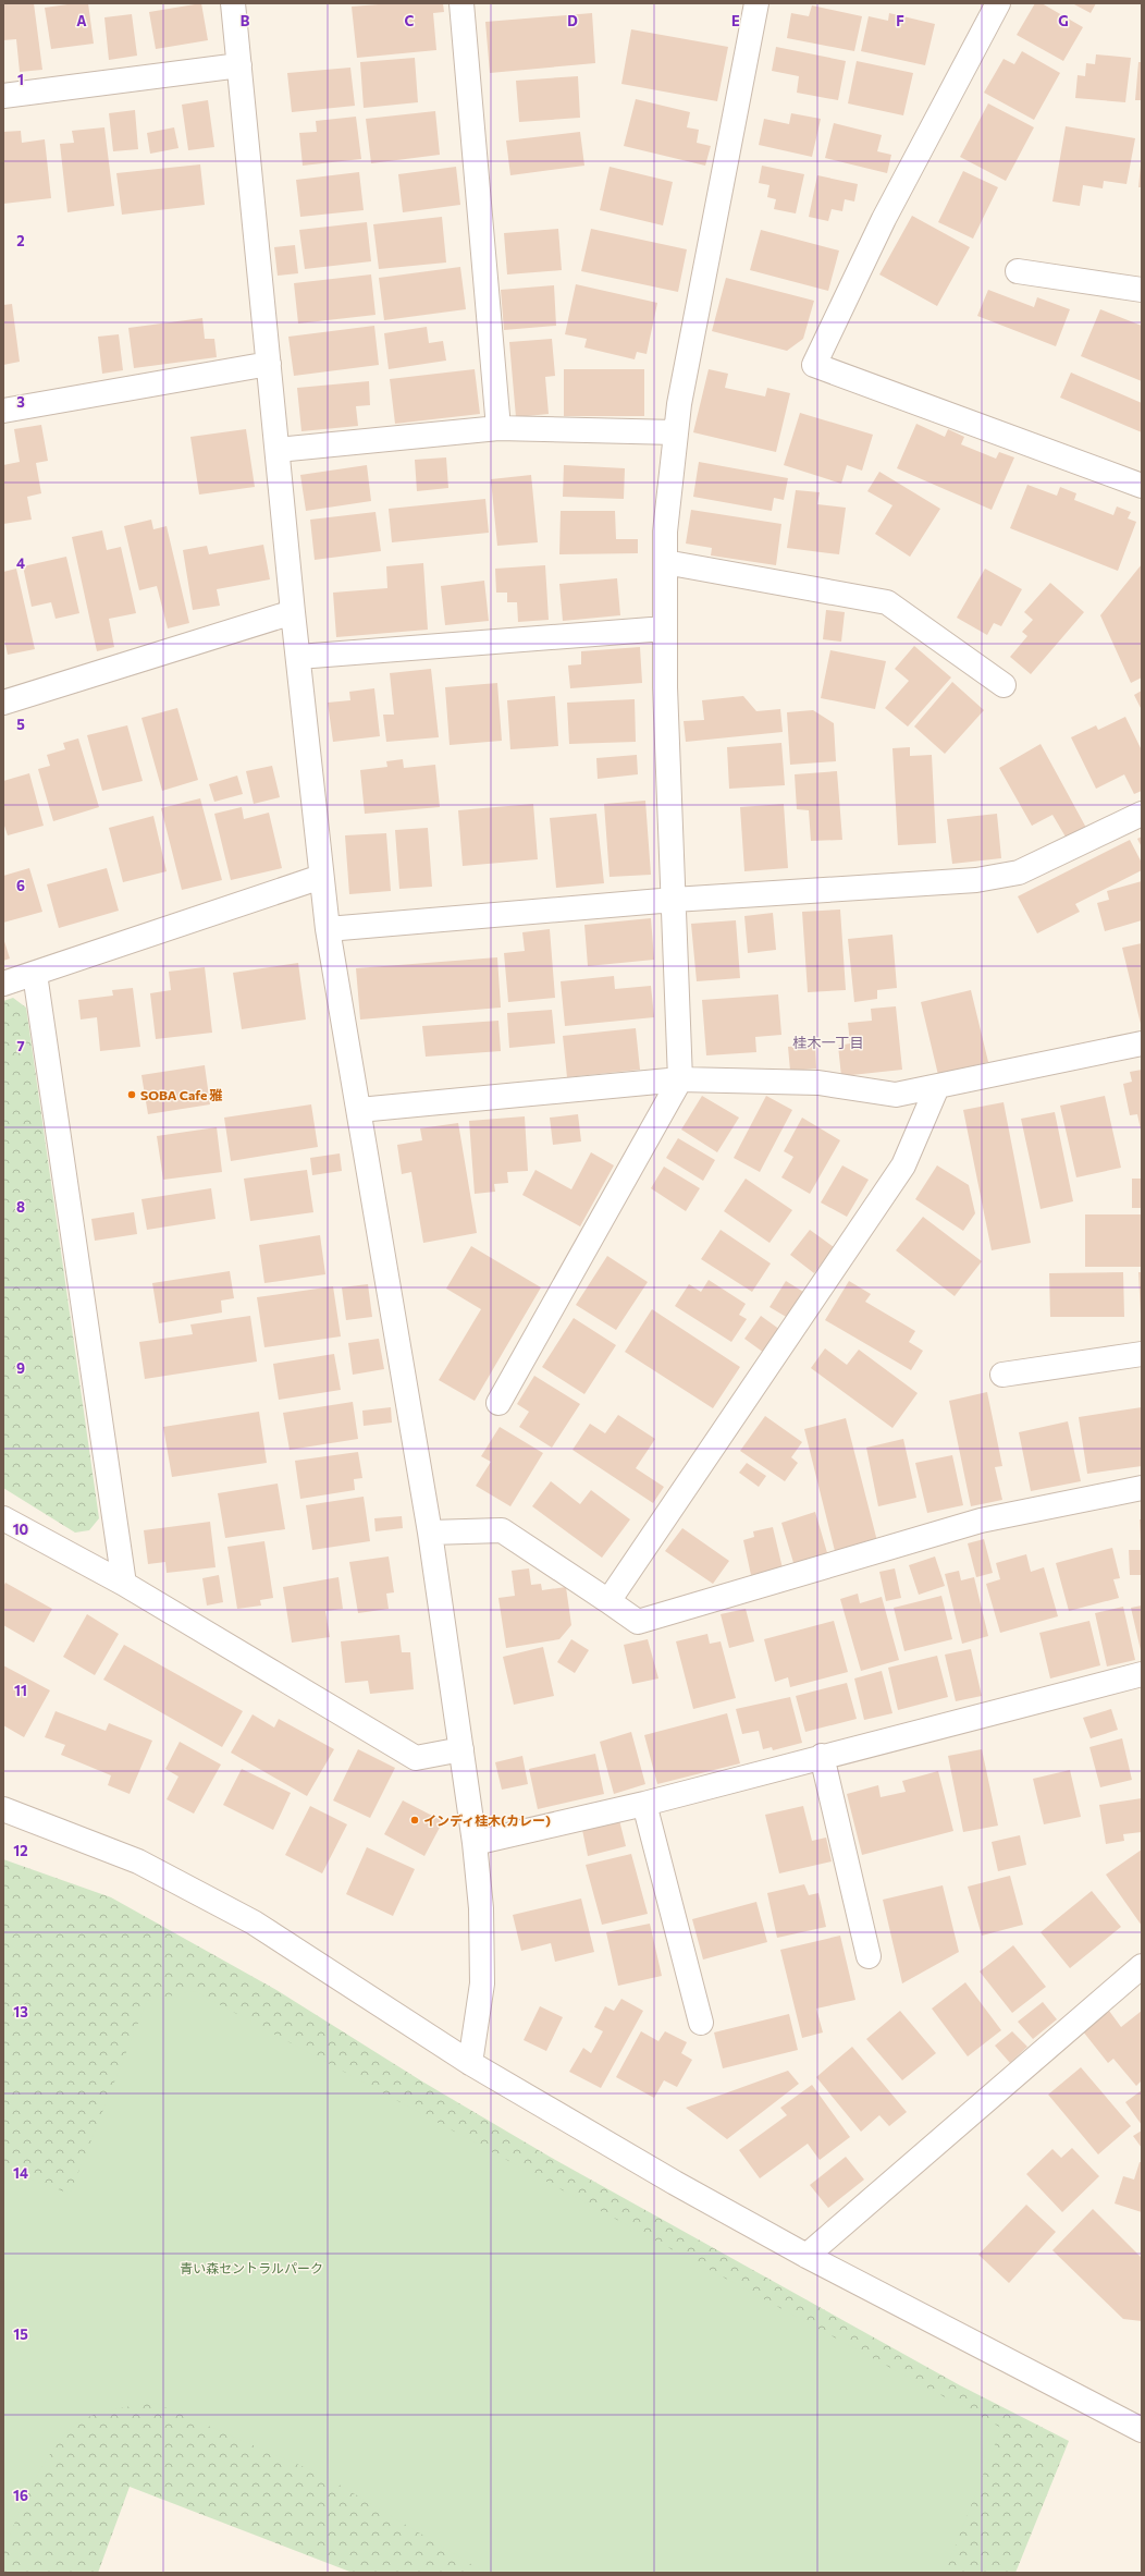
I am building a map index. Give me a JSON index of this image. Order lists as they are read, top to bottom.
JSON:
{
  "districts": ["桂木一丁目"],
  "parks": ["青い森セントラルパーク"],
  "places": ["SOBA Cafe 雅", "インディ桂木(カレー)"],
  "grid": {
    "columns": [
      "A",
      "B",
      "C",
      "D",
      "E",
      "F",
      "G"
    ],
    "rows": [
      "1",
      "2",
      "3",
      "4",
      "5",
      "6",
      "7",
      "8",
      "9",
      "10",
      "11",
      "12",
      "13",
      "14",
      "15",
      "16"
    ]
  }
}
